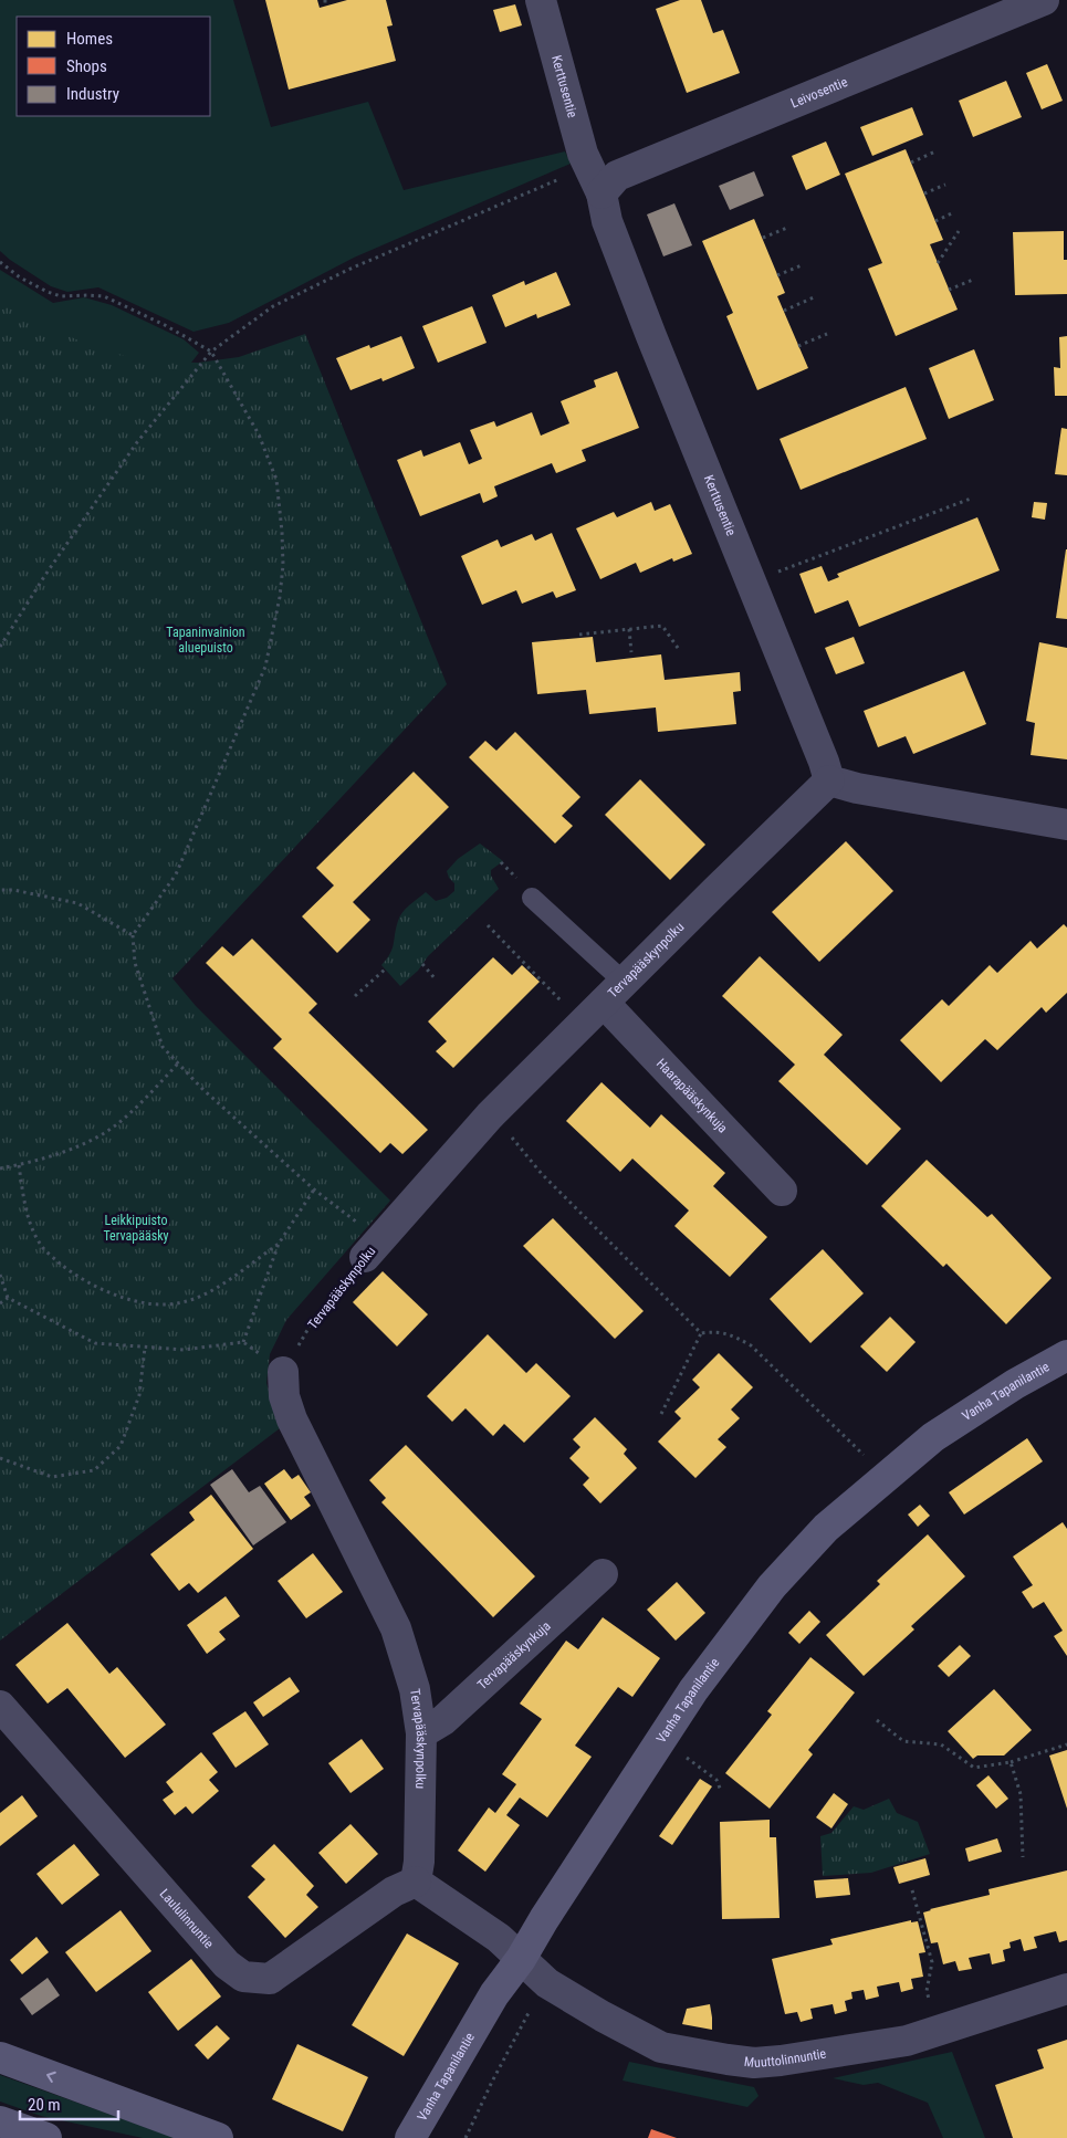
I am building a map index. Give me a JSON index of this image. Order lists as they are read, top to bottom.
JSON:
{
  "streets": {
    "street": [
      "Kerttusentie",
      "Leivosentie",
      "Tervapääskynpolku",
      "Haarapääskynkuja",
      "Vanha Tapanilantie",
      "Tervapääskynkuja",
      "Laululinnuntie",
      "Muuttolinnuntie"
    ]
  },
  "crossings": [
    ["Kerttusentie", "Leivosentie"],
    ["Kerttusentie", "Tervapääskynpolku"],
    ["Tervapääskynpolku", "Haarapääskynkuja"],
    ["Tervapääskynpolku", "Tervapääskynkuja"],
    ["Tervapääskynpolku", "Laululinnuntie"],
    ["Vanha Tapanilantie", "Muuttolinnuntie"]
  ],
  "parks": ["Tapaninvainion aluepuisto", "Leikkipuisto Tervapääsky"],
  "legend": ["Homes", "Shops", "Industry"],
  "scale_bar": "20 m"
}
